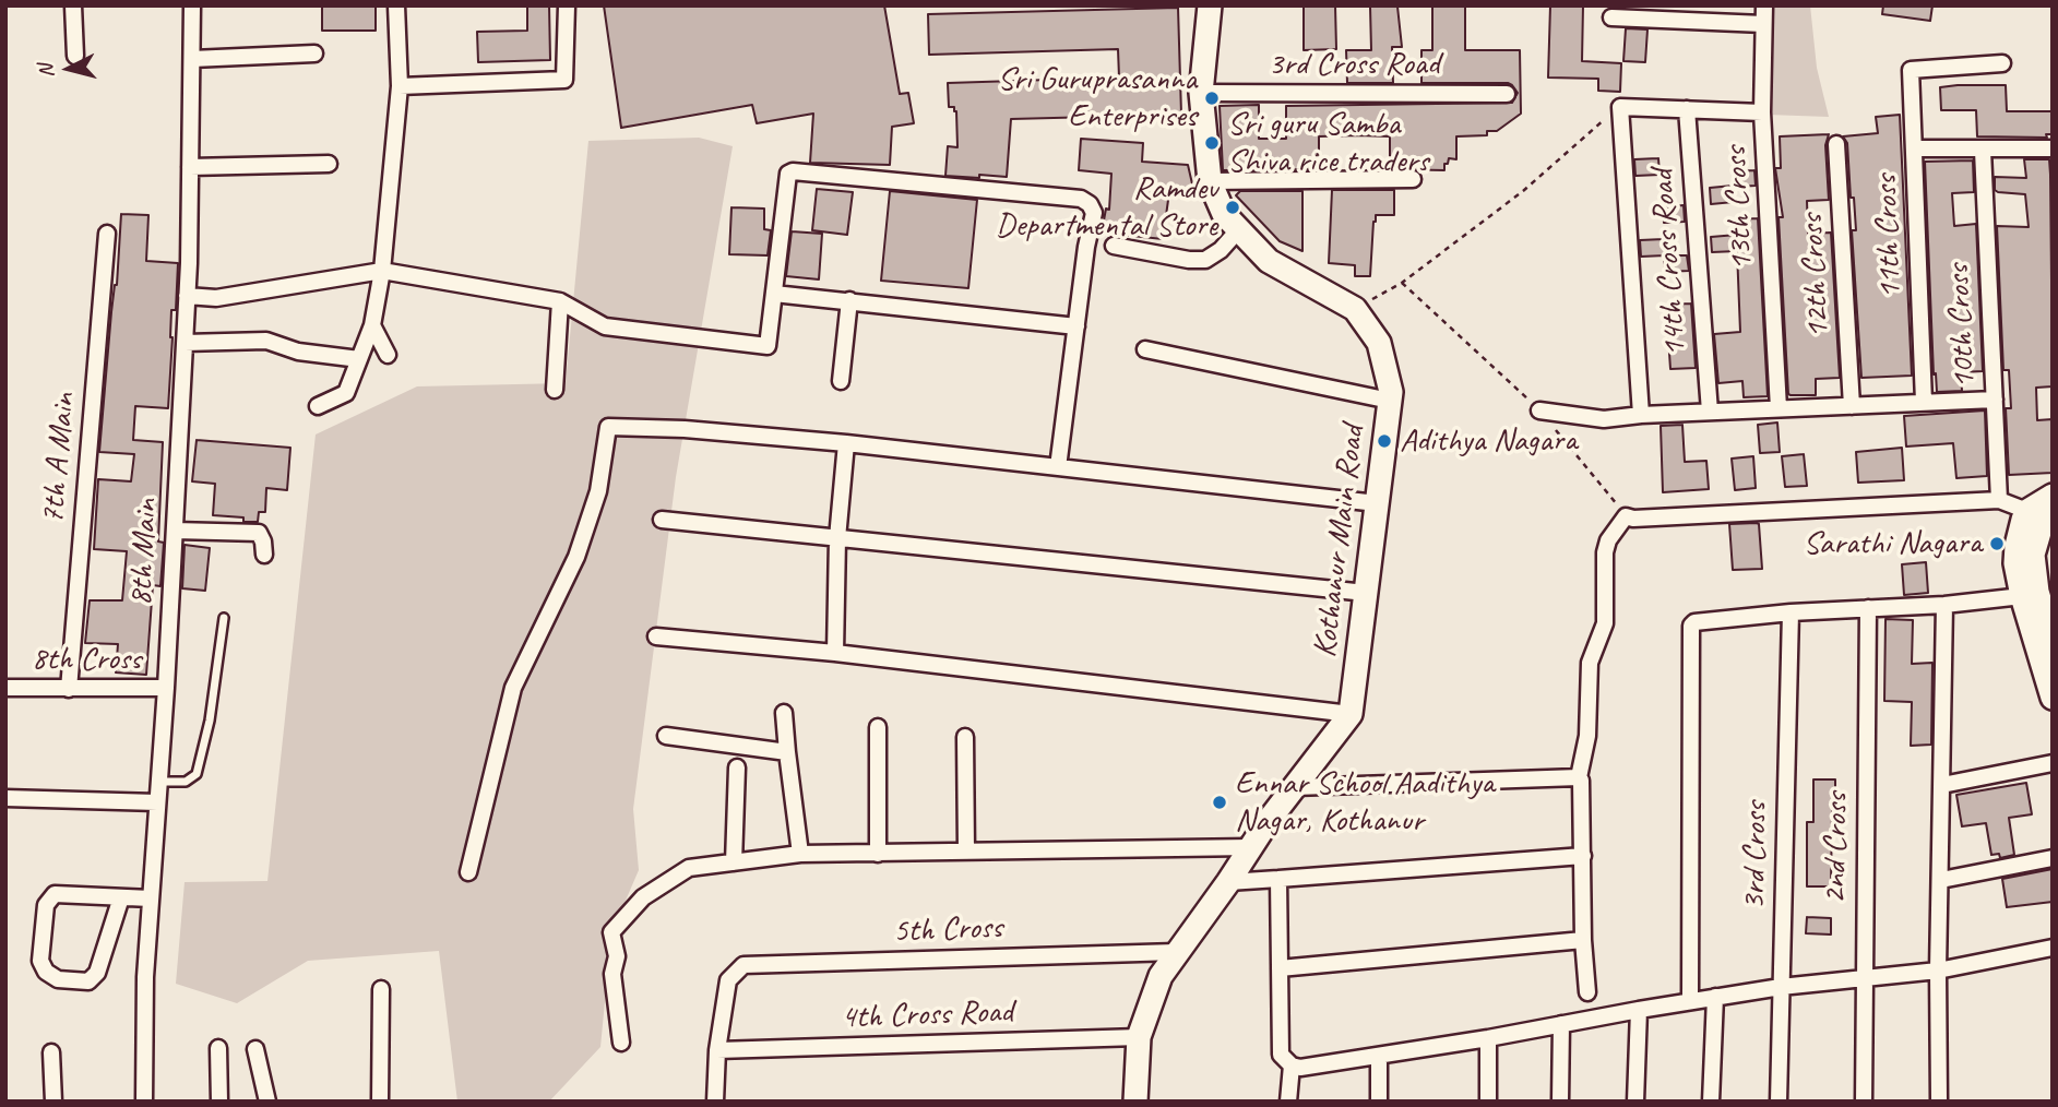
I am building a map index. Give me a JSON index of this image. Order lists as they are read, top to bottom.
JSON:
{
  "streets": {
    "street": [
      "3rd Cross Road",
      "13th Cross",
      "11th Cross",
      "14th Cross Road",
      "12th Cross",
      "10th Cross",
      "7th A Main",
      "Kothanur Main Road",
      "8th Main",
      "8th Cross",
      "2nd Cross",
      "3rd Cross",
      "5th Cross",
      "4th Cross Road"
    ]
  },
  "crossings": [
    ["3rd Cross Road", "Kothanur Main Road"],
    ["7th A Main", "8th Cross"],
    ["8th Main", "8th Cross"],
    ["5th Cross", "4th Cross Road"]
  ],
  "places": [
    "Sri Guruprasanna Enterprises",
    "Sri guru Samba Shiva rice traders",
    "Ramdev Departmental Store",
    "Adithya Nagara",
    "Sarathi Nagara",
    "Ennar School Aadithya Nagar, Kothanur"
  ],
  "north": "left"
}
